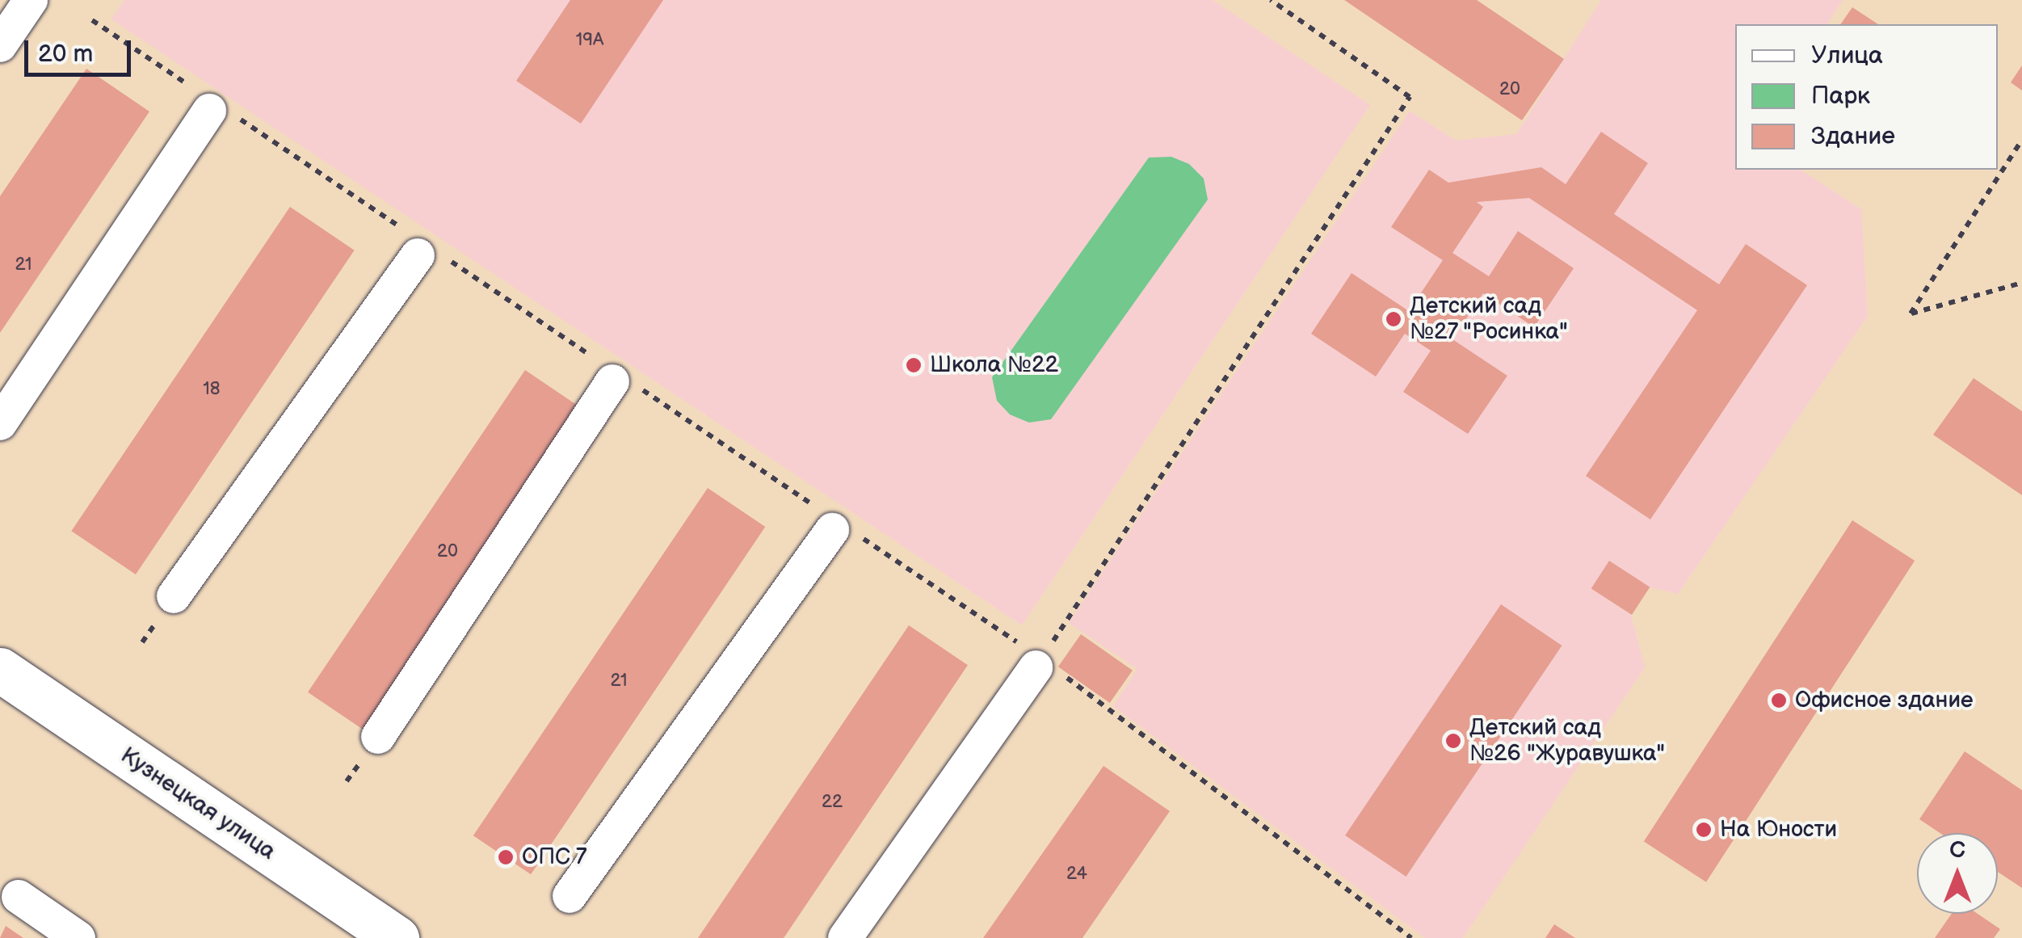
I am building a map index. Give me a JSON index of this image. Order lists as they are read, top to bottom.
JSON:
{
  "streets": {
    "main road": ["Кузнецкая улица"]
  },
  "places": [
    "Детский сад №27 \"Росинка\"",
    "Школа №22",
    "Офисное здание",
    "Детский сад №26 \"Журавушка\"",
    "На Юности",
    "ОПС 7"
  ],
  "house_numbers": [
    "19А",
    "20",
    "21",
    "18",
    "20",
    "21",
    "22",
    "24"
  ],
  "legend": ["Улица", "Парк", "Здание"],
  "scale_bar": "20 m",
  "north": "top"
}
